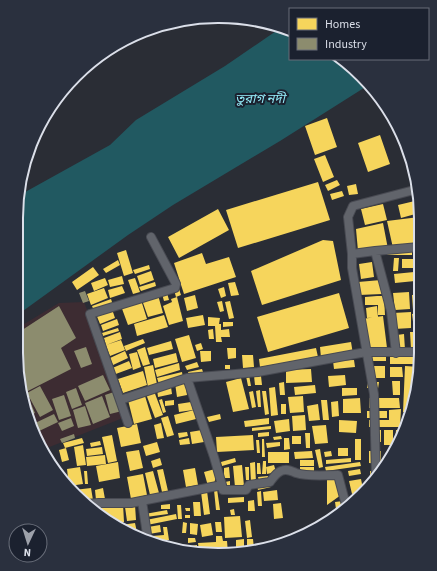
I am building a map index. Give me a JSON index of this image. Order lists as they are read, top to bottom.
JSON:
{
  "water": ["তুরাগ নদী"],
  "legend": ["Homes", "Industry"],
  "north": "bottom"
}
